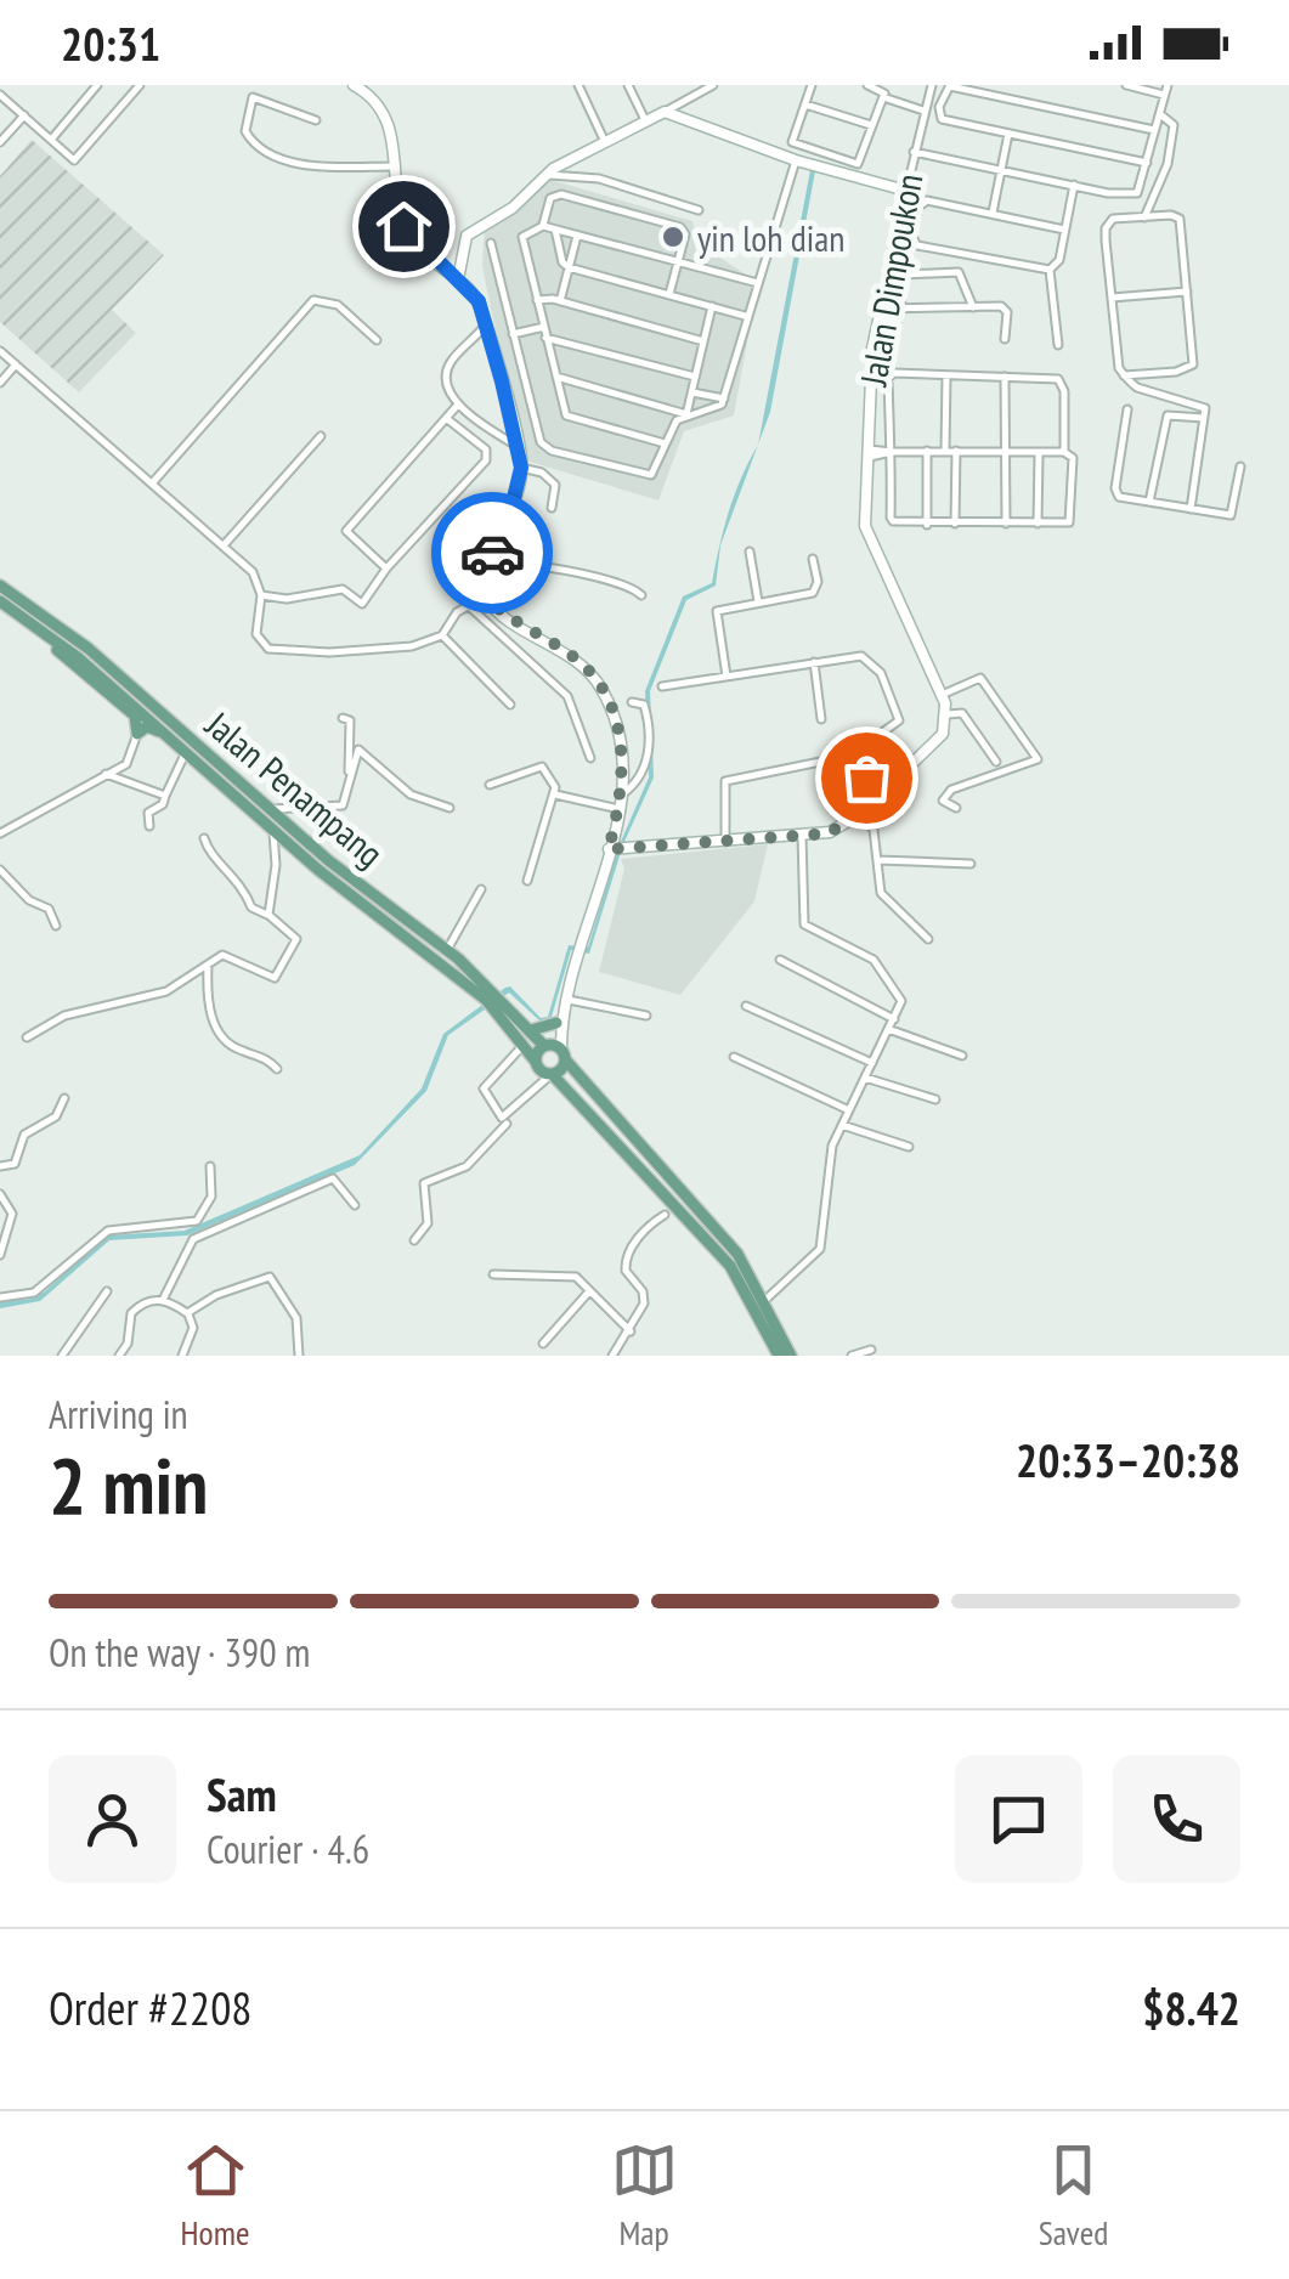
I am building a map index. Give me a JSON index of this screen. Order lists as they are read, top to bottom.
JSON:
{
  "streets": {
    "main road": ["Jalan Penampang"],
    "street": ["Jalan Dimpoukon"]
  },
  "places": ["yin loh dian"],
  "page": {
    "status": "20:31",
    "heading": ["2 min", "Arriving in", "20:33–20:38"],
    "panel": [
      "Sam",
      "Courier · 4.6",
      "Order #2208",
      "$8.42"
    ],
    "bar": "On the way · 390 m",
    "tabs": ["Home", "Map", "Saved"]
  }
}
